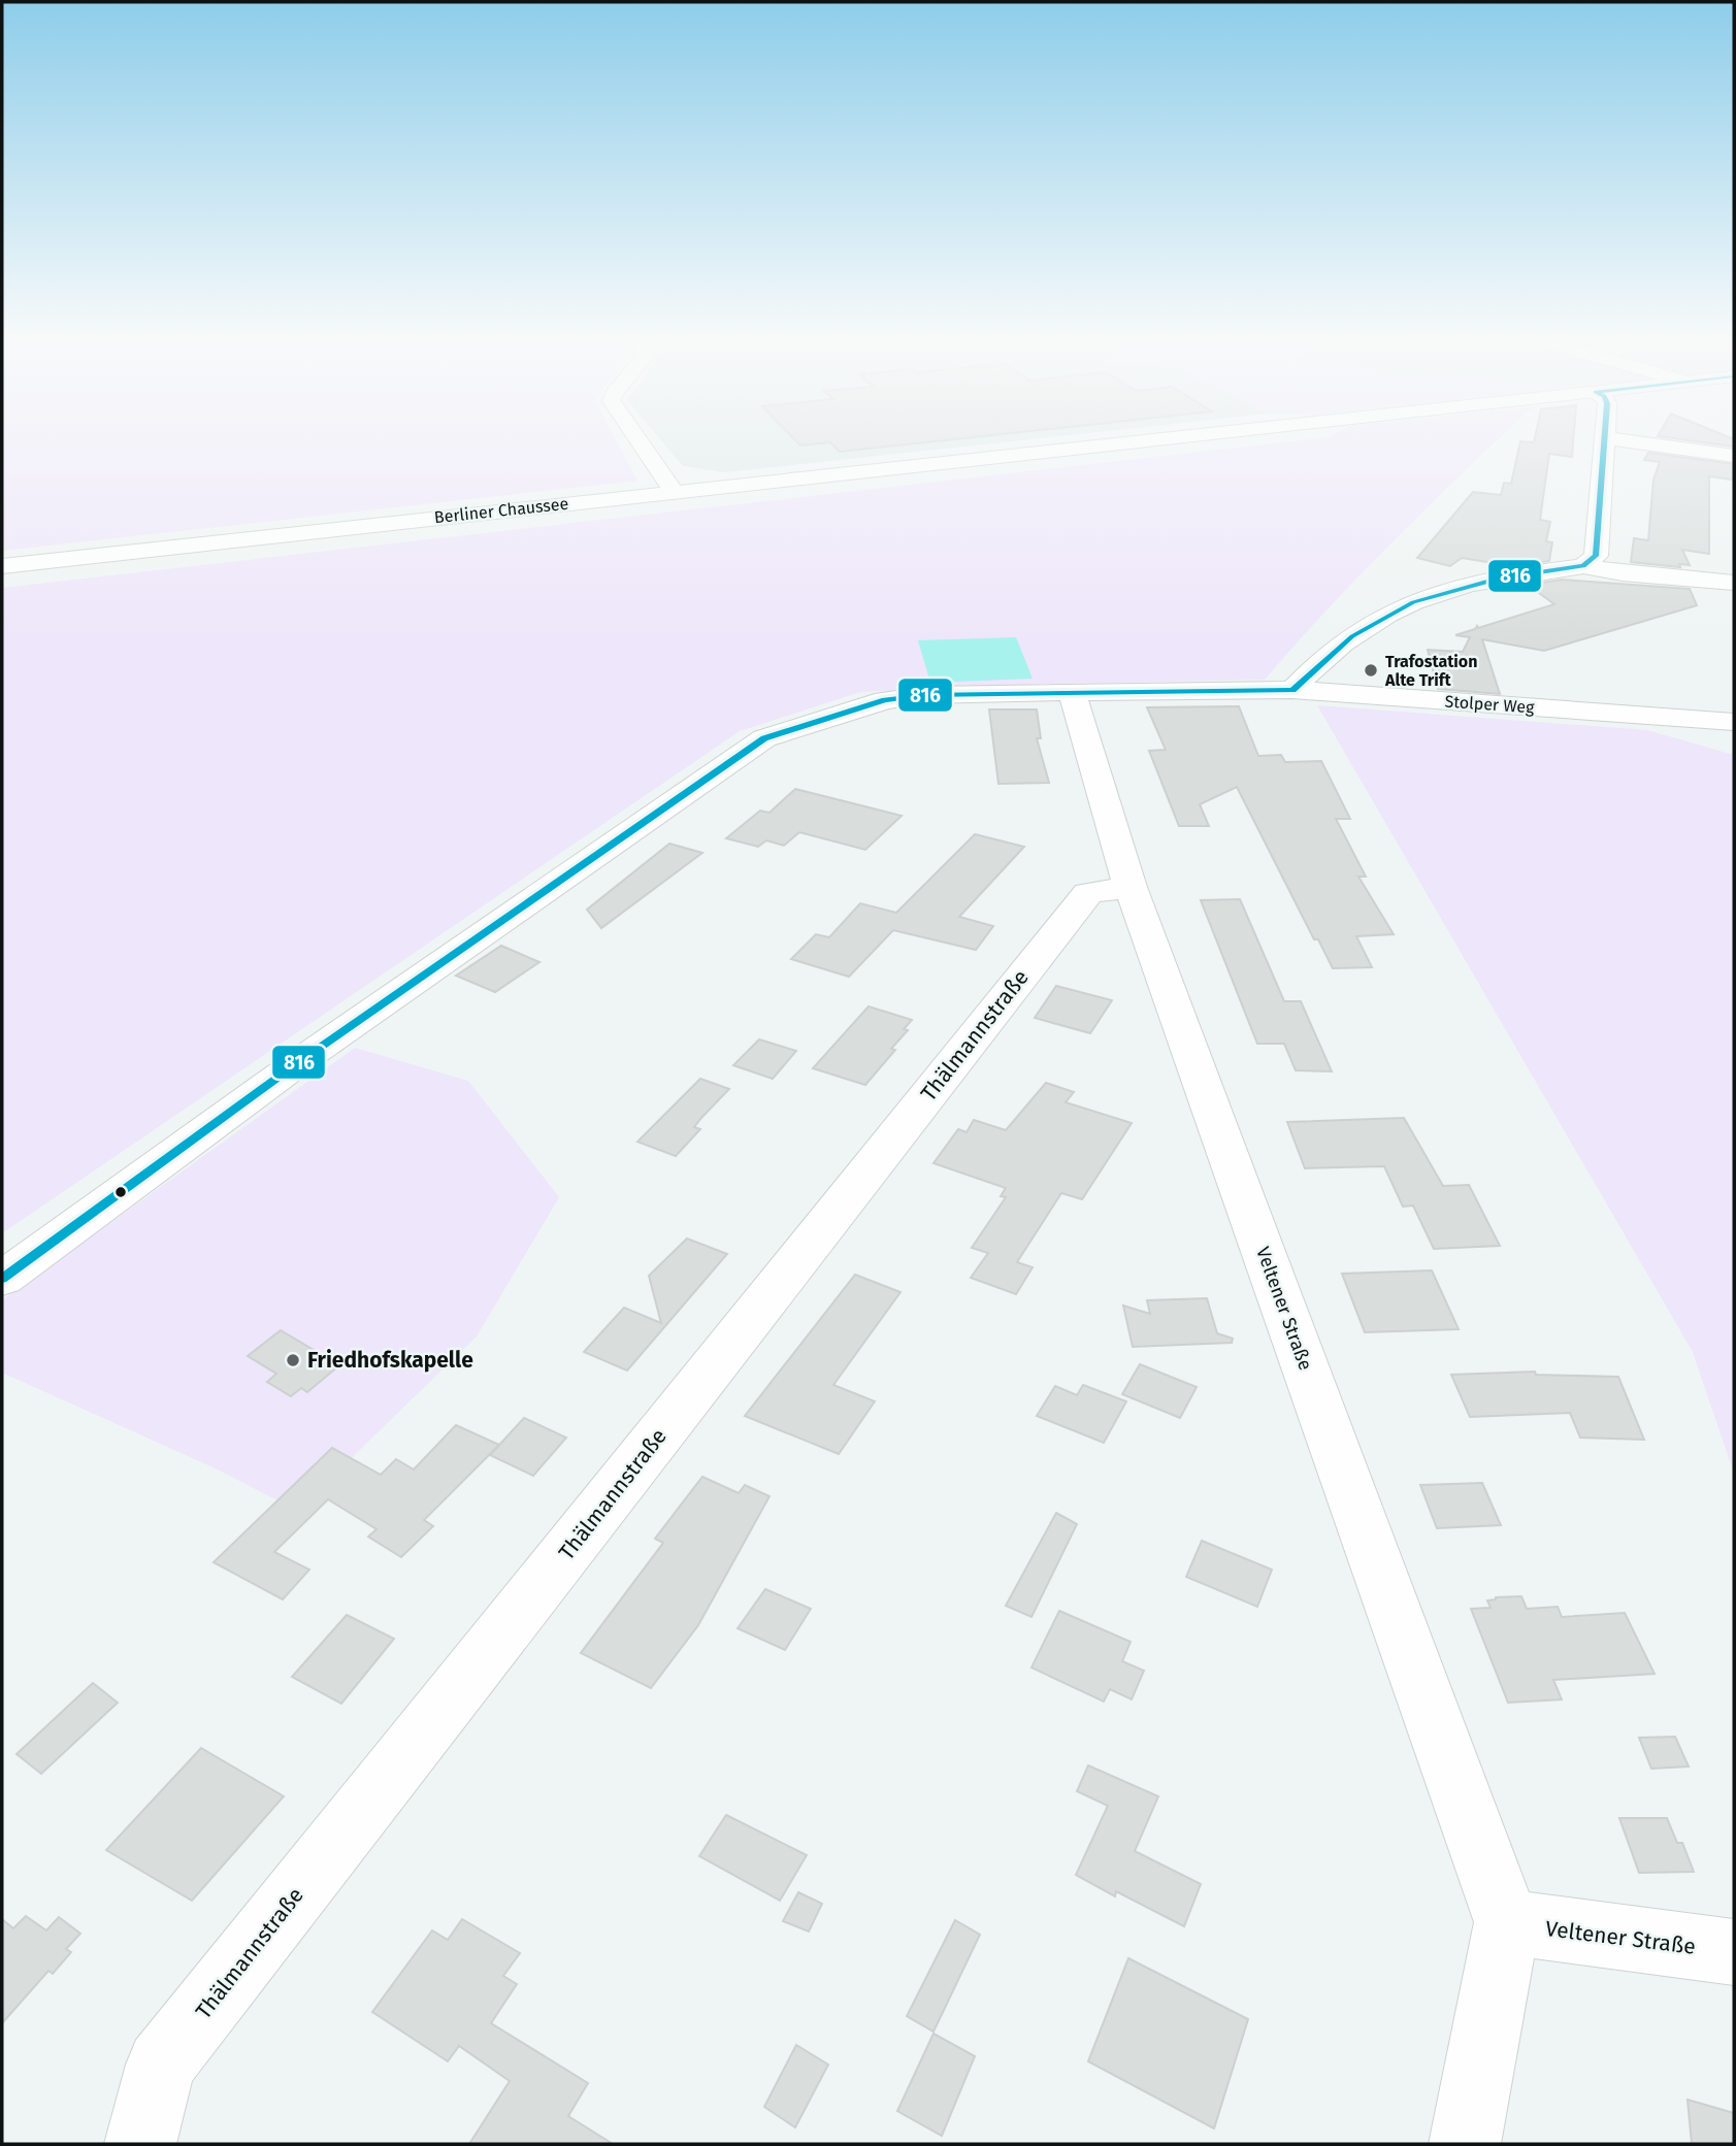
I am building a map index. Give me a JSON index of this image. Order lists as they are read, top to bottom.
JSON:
{
  "streets": {
    "street": [
      "Berliner Chaussee",
      "Stolper Weg",
      "Thälmannstraße",
      "Veltener Straße"
    ]
  },
  "crossings": [
    ["Stolper Weg", "Veltener Straße"],
    ["Thälmannstraße", "Veltener Straße"]
  ],
  "places": ["Trafostation Alte Trift", "Friedhofskapelle"],
  "lines": ["transit line 816"]
}
